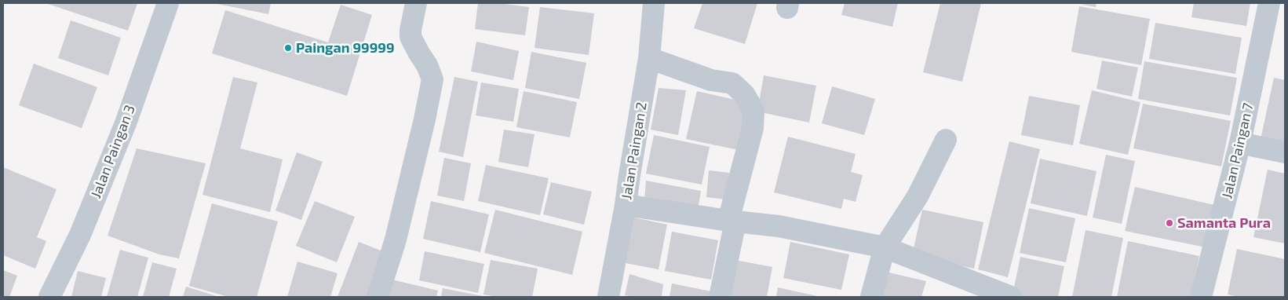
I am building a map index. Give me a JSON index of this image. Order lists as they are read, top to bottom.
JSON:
{
  "streets": {
    "street": ["Jalan Paingan 2", "Jalan Paingan 7", "Jalan Paingan 3"]
  },
  "places": ["Paingan 99999", "Samanta Pura"]
}
